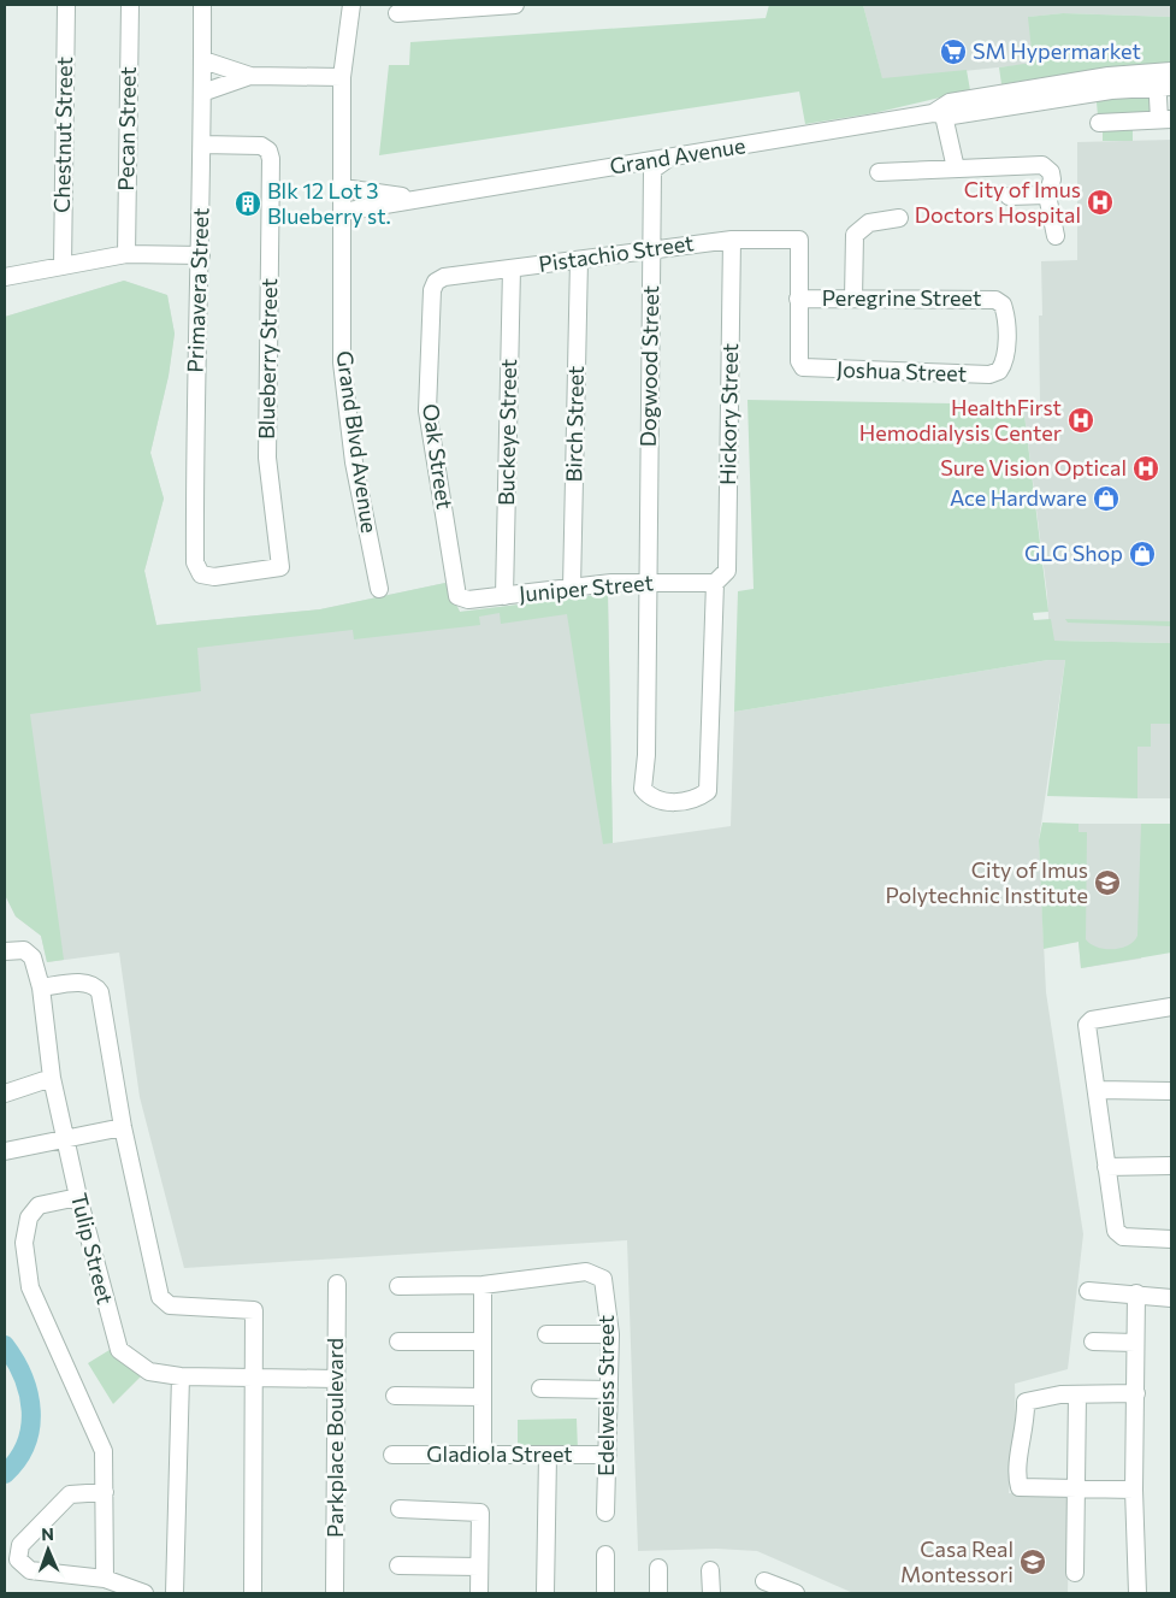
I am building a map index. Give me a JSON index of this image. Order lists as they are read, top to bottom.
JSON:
{
  "streets": {
    "street": [
      "Pecan Street",
      "Chestnut Street",
      "Grand Avenue",
      "Pistachio Street",
      "Primavera Street",
      "Peregrine Street",
      "Blueberry Street",
      "Dogwood Street",
      "Joshua Street",
      "Hickory Street",
      "Birch Street",
      "Buckeye Street",
      "Grand Blvd Avenue",
      "Oak Street",
      "Juniper Street",
      "Tulip Street",
      "Edelweiss Street",
      "Parkplace Boulevard",
      "Gladiola Street"
    ]
  },
  "crossings": [
    ["Grand Avenue", "Dogwood Street"],
    ["Grand Avenue", "Grand Blvd Avenue"],
    ["Pistachio Street", "Peregrine Street"],
    ["Pistachio Street", "Dogwood Street"],
    ["Pistachio Street", "Joshua Street"],
    ["Pistachio Street", "Hickory Street"],
    ["Pistachio Street", "Birch Street"],
    ["Pistachio Street", "Buckeye Street"],
    ["Pistachio Street", "Oak Street"],
    ["Primavera Street", "Blueberry Street"],
    ["Peregrine Street", "Joshua Street"],
    ["Dogwood Street", "Hickory Street"],
    ["Dogwood Street", "Juniper Street"],
    ["Hickory Street", "Juniper Street"],
    ["Birch Street", "Juniper Street"],
    ["Buckeye Street", "Juniper Street"],
    ["Oak Street", "Juniper Street"],
    ["Tulip Street", "Parkplace Boulevard"],
    ["Edelweiss Street", "Gladiola Street"]
  ],
  "places": {
    "supermarket": ["SM Hypermarket"],
    "hospital": ["City of Imus Doctors Hospital", "HealthFirst Hemodialysis Center", "Sure Vision Optical"],
    "building": ["Blk 12 Lot 3 Blueberry st."],
    "shop": ["Ace Hardware", "GLG Shop"],
    "school or university": ["City of Imus Polytechnic Institute", "Casa Real Montessori"]
  },
  "north": "top"
}
